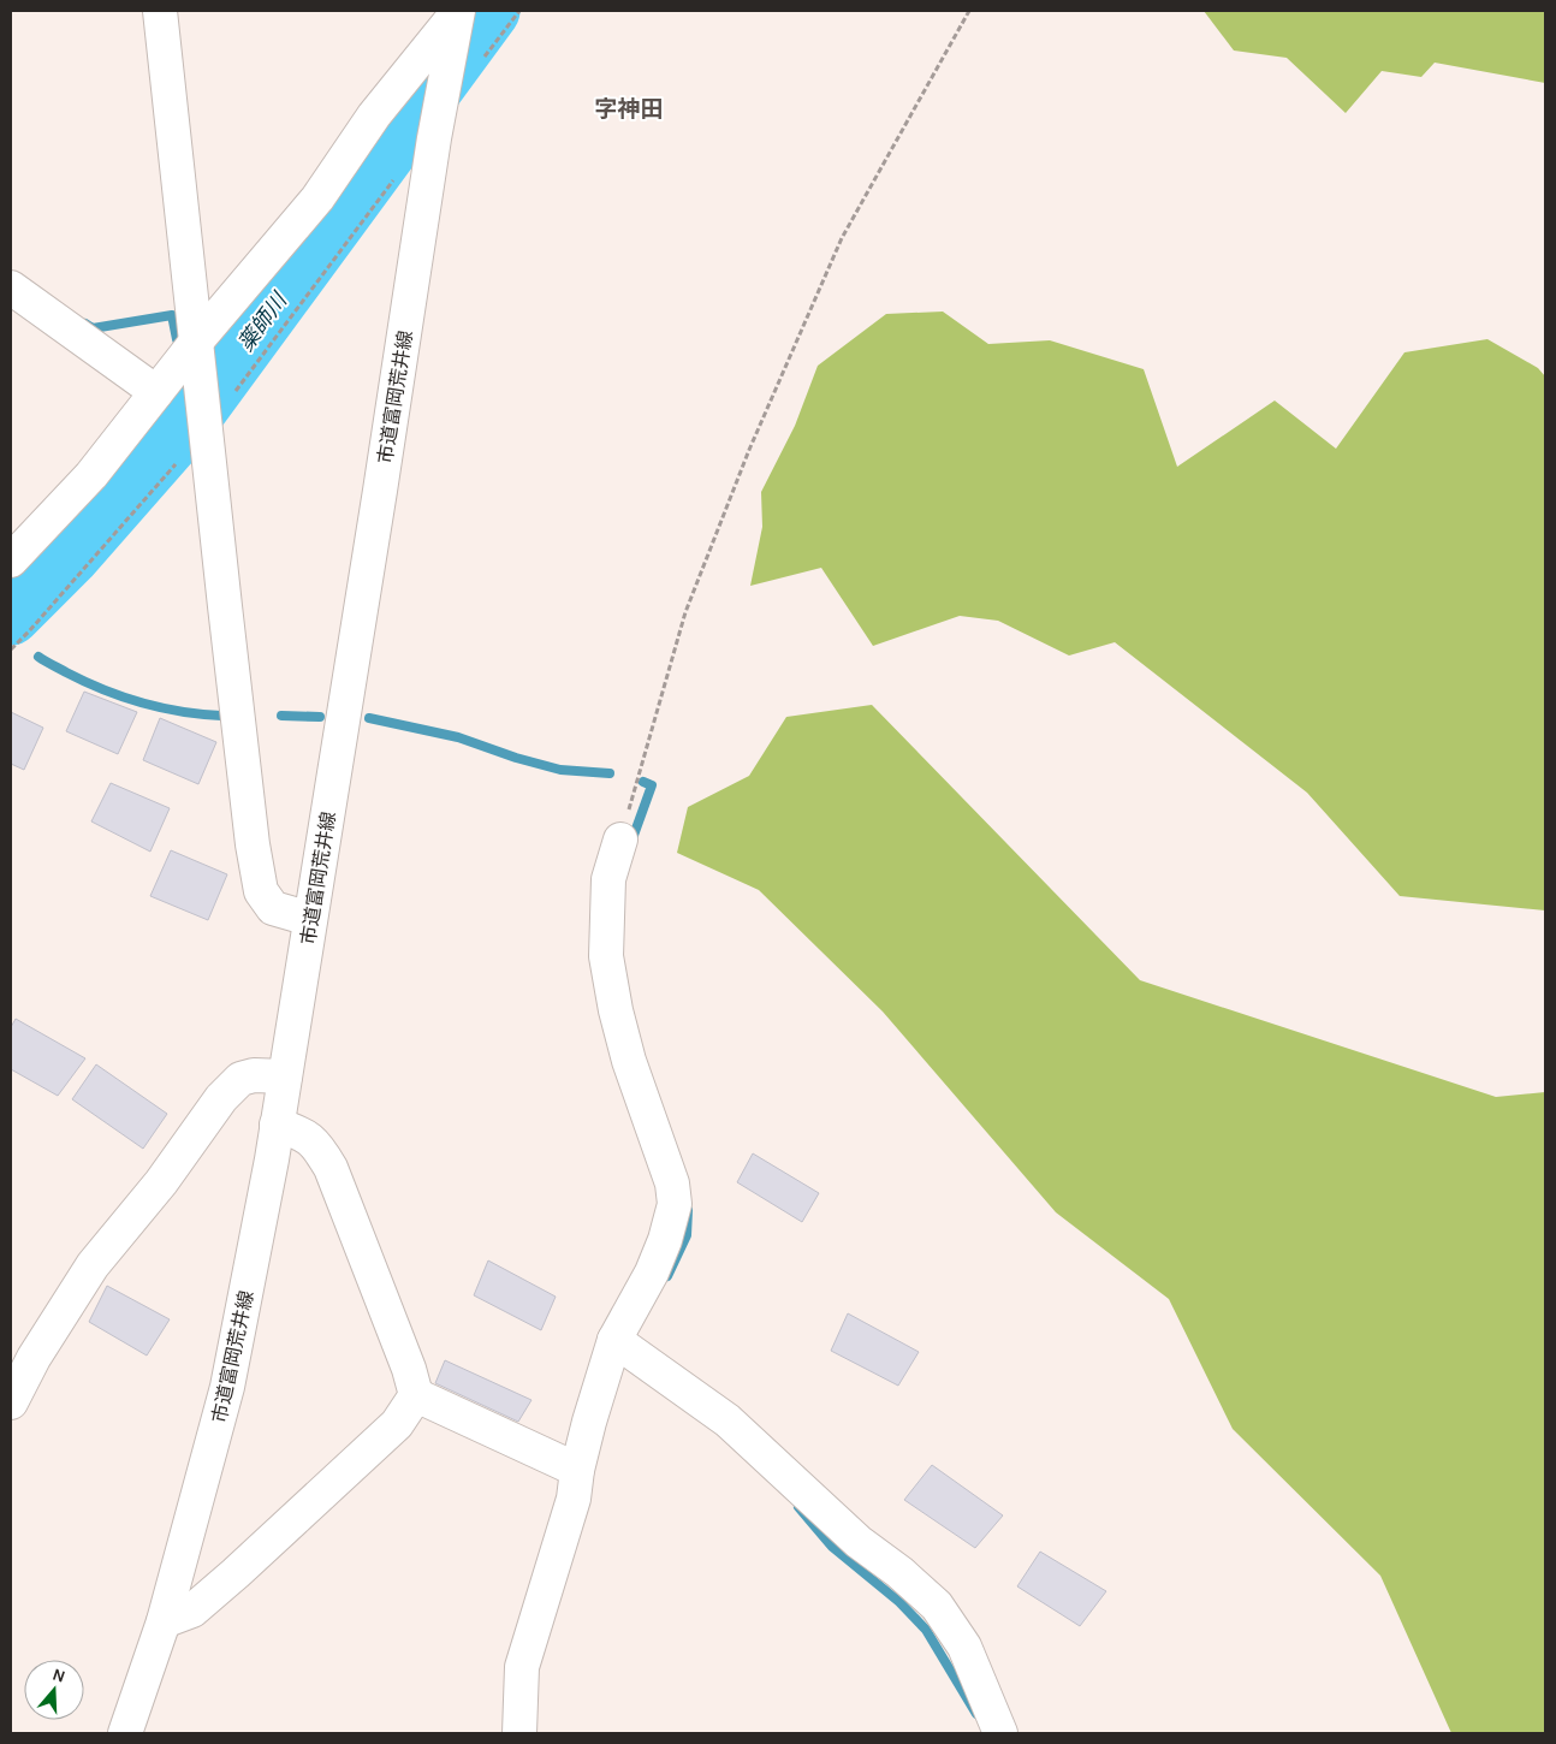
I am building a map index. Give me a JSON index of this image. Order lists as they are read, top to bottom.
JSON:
{
  "streets": {
    "street": ["市道富岡荒井線"]
  },
  "districts": ["字神田"],
  "water": ["薬師川"],
  "north": "top"
}
